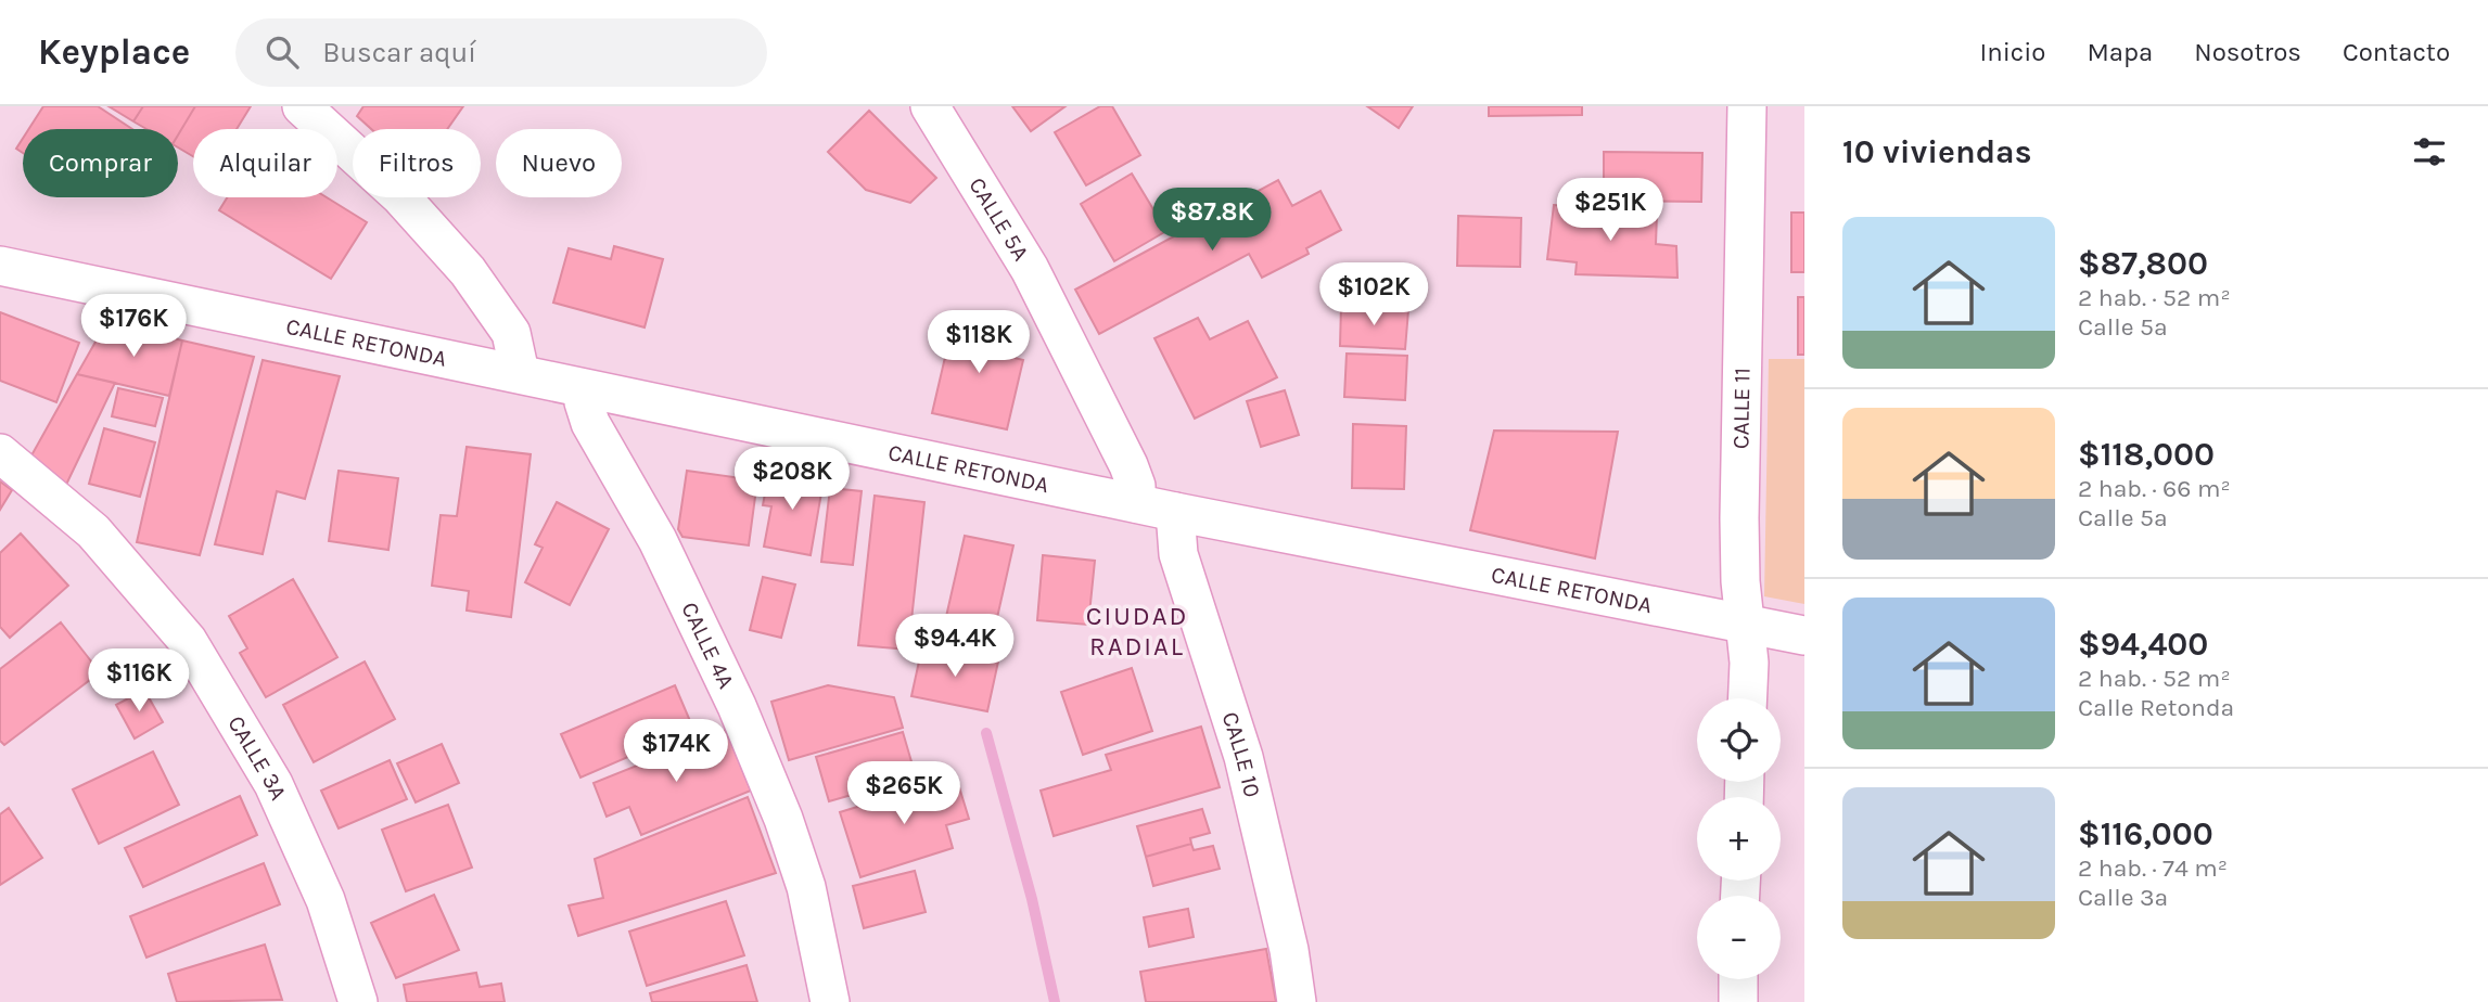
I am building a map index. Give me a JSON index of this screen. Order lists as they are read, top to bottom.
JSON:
{
  "streets": {
    "street": [
      "CALLE 5A",
      "CALLE RETONDA",
      "CALLE 11",
      "CALLE 4A",
      "CALLE 10",
      "CALLE 3A"
    ]
  },
  "crossings": [
    ["CALLE 5A", "CALLE RETONDA"],
    ["CALLE RETONDA", "CALLE 11"],
    ["CALLE RETONDA", "CALLE 4A"],
    ["CALLE RETONDA", "CALLE 10"]
  ],
  "districts": ["CIUDAD RADIAL"],
  "page": {
    "header": "Keyplace",
    "search": "Buscar aquí",
    "nav": [
      "Inicio",
      "Mapa",
      "Nosotros",
      "Contacto"
    ],
    "heading": "10 viviendas",
    "chip": [
      "Comprar",
      "Alquilar",
      "Filtros",
      "Nuevo"
    ],
    "price": [
      "$251K",
      "$87.8K",
      "$102K",
      "$176K",
      "$118K",
      "$208K",
      "$94.4K",
      "$116K",
      "$174K",
      "$265K"
    ],
    "list": [
      {
        "name": "$87,800",
        "note": "2 hab. · 52 m² · Calle 5a"
      },
      {
        "name": "$118,000",
        "note": "2 hab. · 66 m² · Calle 5a"
      },
      {
        "name": "$94,400",
        "note": "2 hab. · 52 m² · Calle Retonda"
      },
      {
        "name": "$116,000",
        "note": "2 hab. · 74 m² · Calle 3a"
      }
    ],
    "map_buttons": ["+", "−"]
  }
}
